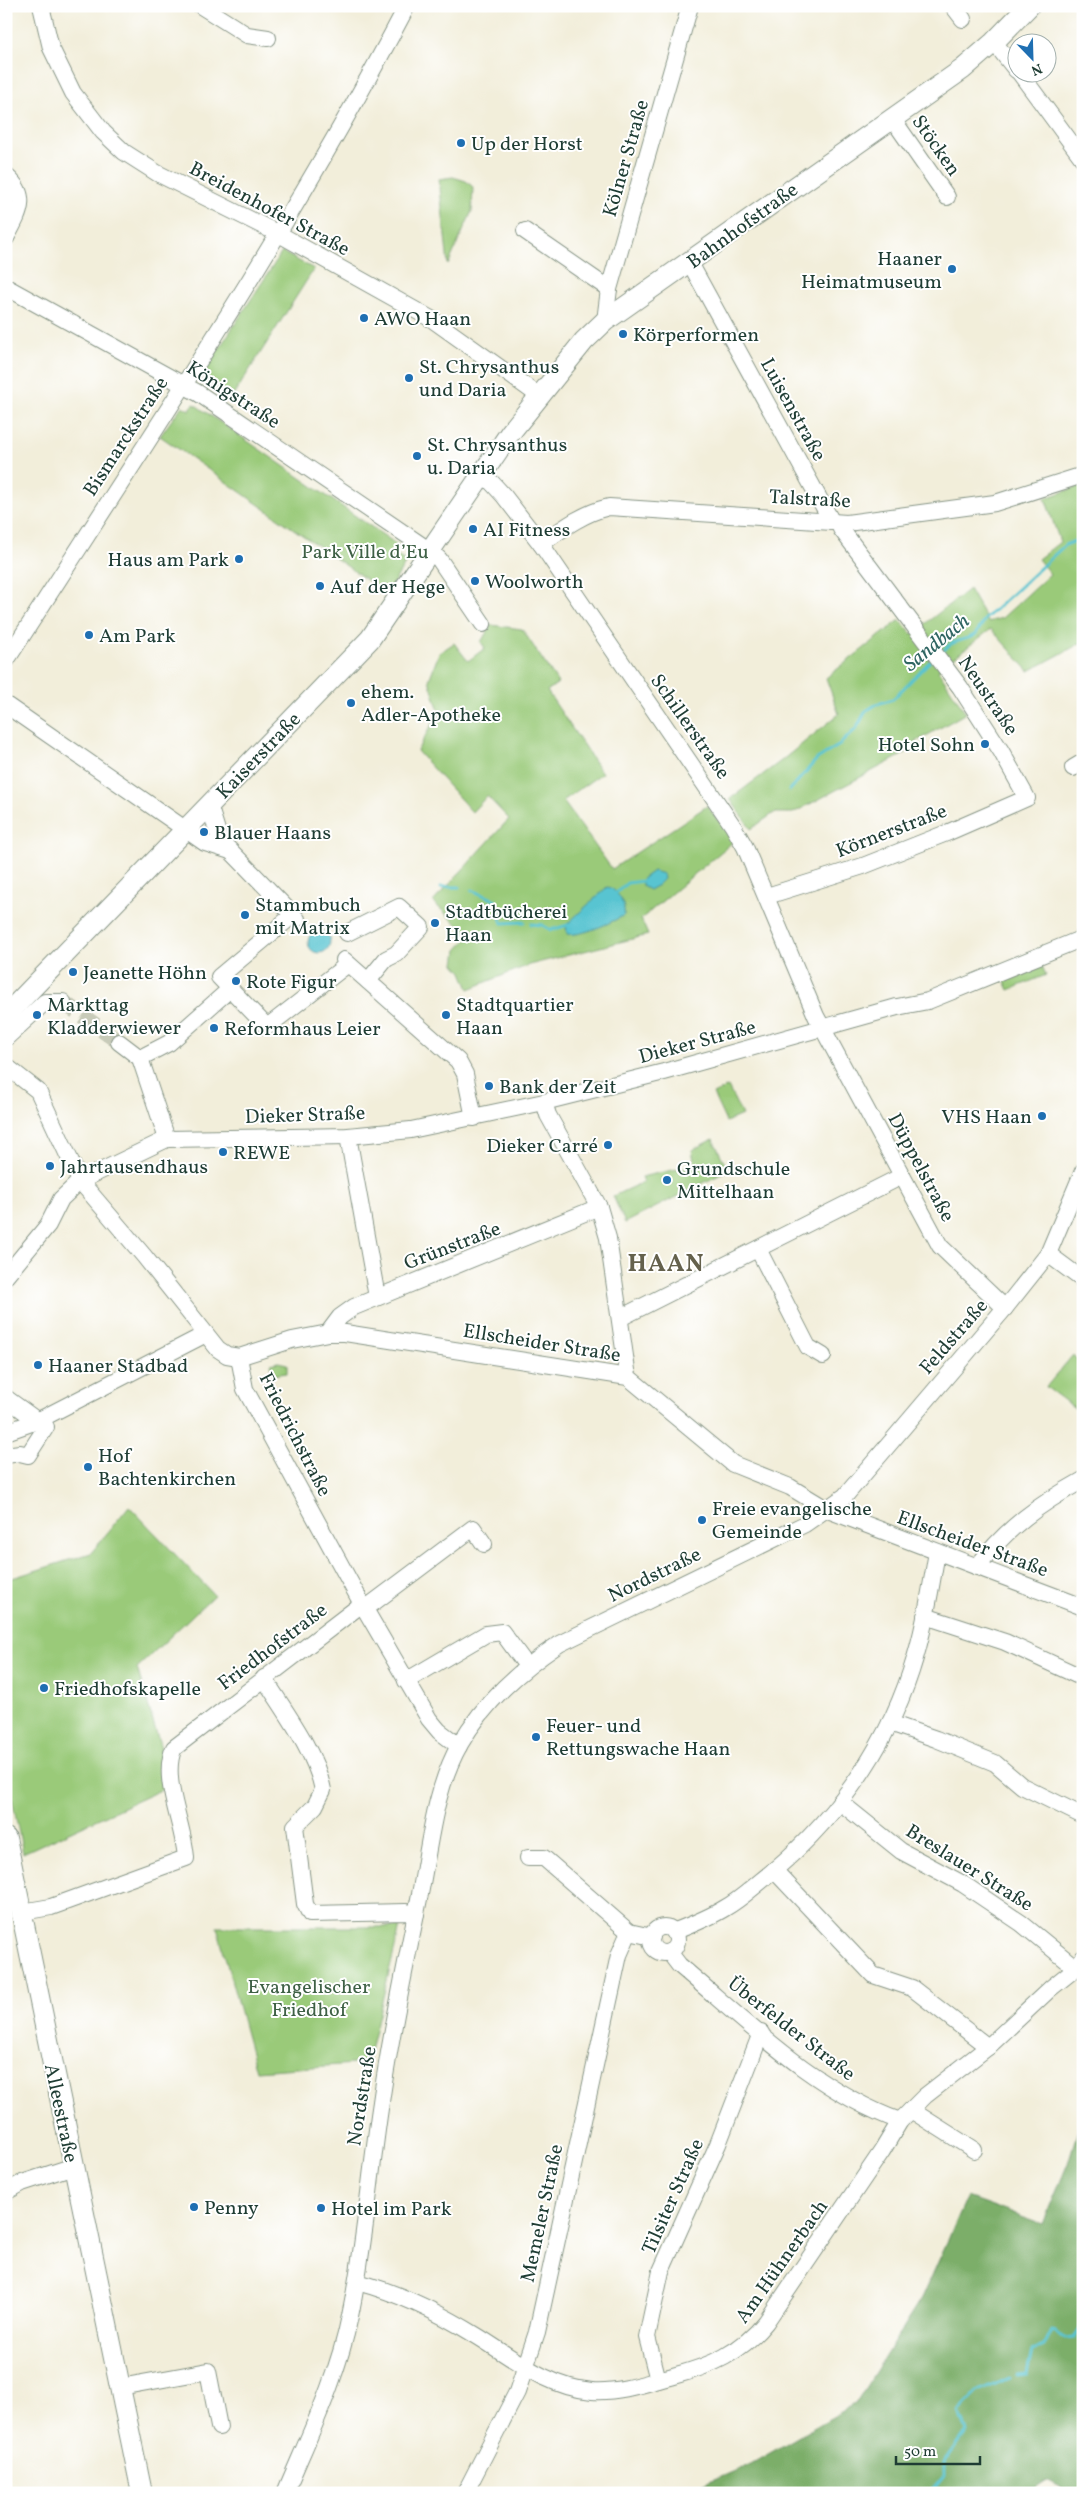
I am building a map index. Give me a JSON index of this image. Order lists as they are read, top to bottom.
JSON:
{
  "streets": {
    "main road": ["Bahnhofstraße", "Kaiserstraße", "Alleestraße"],
    "street": [
      "Stöcken",
      "Kölner Straße",
      "Breidenhofer Straße",
      "Königstraße",
      "Luisenstraße",
      "Bismarckstraße",
      "Talstraße",
      "Neustraße",
      "Schillerstraße",
      "Körnerstraße",
      "Dieker Straße",
      "Düppelstraße",
      "Grünstraße",
      "Feldstraße",
      "Ellscheider Straße",
      "Friedrichstraße",
      "Nordstraße",
      "Friedhofstraße",
      "Breslauer Straße",
      "Überfelder Straße",
      "Tilsiter Straße",
      "Memeler Straße",
      "Am Hühnerbach"
    ]
  },
  "crossings": [
    ["Stöcken", "Bahnhofstraße"],
    ["Kölner Straße", "Bahnhofstraße"],
    ["Breidenhofer Straße", "Bahnhofstraße"],
    ["Breidenhofer Straße", "Bismarckstraße"],
    ["Bahnhofstraße", "Luisenstraße"],
    ["Bahnhofstraße", "Schillerstraße"],
    ["Bahnhofstraße", "Kaiserstraße"],
    ["Königstraße", "Bismarckstraße"],
    ["Königstraße", "Kaiserstraße"],
    ["Luisenstraße", "Talstraße"],
    ["Luisenstraße", "Neustraße"],
    ["Talstraße", "Neustraße"],
    ["Talstraße", "Schillerstraße"],
    ["Neustraße", "Körnerstraße"],
    ["Schillerstraße", "Kaiserstraße"],
    ["Schillerstraße", "Körnerstraße"],
    ["Schillerstraße", "Dieker Straße"],
    ["Schillerstraße", "Düppelstraße"],
    ["Dieker Straße", "Düppelstraße"],
    ["Dieker Straße", "Friedrichstraße"],
    ["Düppelstraße", "Feldstraße"],
    ["Grünstraße", "Ellscheider Straße"],
    ["Feldstraße", "Ellscheider Straße"],
    ["Feldstraße", "Nordstraße"],
    ["Ellscheider Straße", "Friedrichstraße"],
    ["Ellscheider Straße", "Nordstraße"],
    ["Friedrichstraße", "Nordstraße"],
    ["Friedrichstraße", "Friedhofstraße"],
    ["Nordstraße", "Am Hühnerbach"],
    ["Friedhofstraße", "Alleestraße"],
    ["Breslauer Straße", "Am Hühnerbach"],
    ["Überfelder Straße", "Tilsiter Straße"],
    ["Überfelder Straße", "Am Hühnerbach"],
    ["Tilsiter Straße", "Am Hühnerbach"],
    ["Memeler Straße", "Am Hühnerbach"]
  ],
  "districts": ["HAAN"],
  "water": ["Sandbach"],
  "parks": ["Park Ville d’Eu", "Evangelischer Friedhof"],
  "places": [
    "Up der Horst",
    "Haaner Heimatmuseum",
    "AWO Haan",
    "Körperformen",
    "St. Chrysanthus und Daria",
    "St. Chrysanthus u. Daria",
    "AI Fitness",
    "Haus am Park",
    "Woolworth",
    "Auf der Hege",
    "Am Park",
    "ehem. Adler-Apotheke",
    "Hotel Sohn",
    "Blauer Haans",
    "Stammbuch mit Matrix",
    "Stadtbücherei Haan",
    "Jeanette Höhn",
    "Rote Figur",
    "Markttag Kladderwiewer",
    "Stadtquartier Haan",
    "Reformhaus Leier",
    "Bank der Zeit",
    "VHS Haan",
    "Dieker Carré",
    "REWE",
    "Jahrtausendhaus",
    "Grundschule Mittelhaan",
    "Haaner Stadbad",
    "Hof Bachtenkirchen",
    "Freie evangelische Gemeinde",
    "Friedhofskapelle",
    "Feuer- und Rettungswache Haan",
    "Penny",
    "Hotel im Park"
  ],
  "scale_bar": "50 m",
  "north": "bottom right"
}
